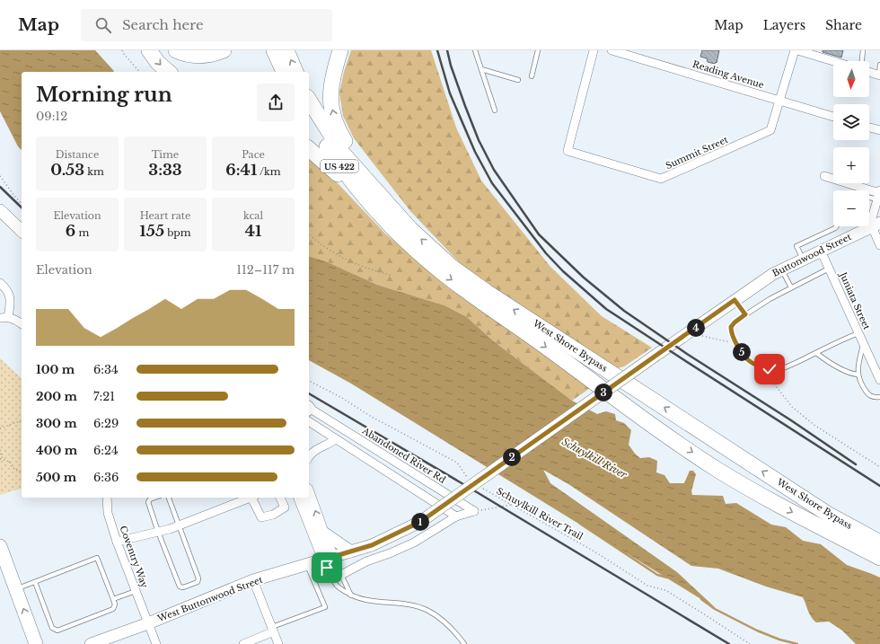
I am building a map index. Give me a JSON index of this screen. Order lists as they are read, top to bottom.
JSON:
{
  "streets": {
    "highway": ["US 422", "West Shore Bypass"],
    "street": [
      "Reading Avenue",
      "Summit Street",
      "Buttonwood Street",
      "Juniata Street",
      "Abandoned River Rd",
      "Coventry Way",
      "West Buttonwood Street"
    ],
    "path": ["Schuylkill River Trail"]
  },
  "crossings": [
    ["Reading Avenue", "Summit Street"],
    ["Buttonwood Street", "Juniata Street"],
    ["Buttonwood Street", "West Buttonwood Street"],
    ["Coventry Way", "West Buttonwood Street"]
  ],
  "water": ["Schuylkill River"],
  "north": "bottom",
  "page": {
    "header": "Map",
    "search": "Search here",
    "nav": ["Map", "Layers", "Share"],
    "map_buttons": ["+", "−"],
    "heading": ["Morning run", "09:12"],
    "stats": [
      ["Distance", "0.53 km"],
      ["Time", "3:33"],
      ["Pace", "6:41 /km"],
      ["Elevation", "6 m"],
      ["Heart rate", "155 bpm"],
      ["kcal", "41"]
    ],
    "chart": ["Elevation", "112–117 m"],
    "pins": [
      "4",
      "5",
      "3",
      "2",
      "1"
    ],
    "list": [
      {
        "name": "100 m",
        "note": "6:34"
      },
      {
        "name": "200 m",
        "note": "7:21"
      },
      {
        "name": "300 m",
        "note": "6:29"
      },
      {
        "name": "400 m",
        "note": "6:24"
      },
      {
        "name": "500 m",
        "note": "6:36"
      }
    ]
  }
}
